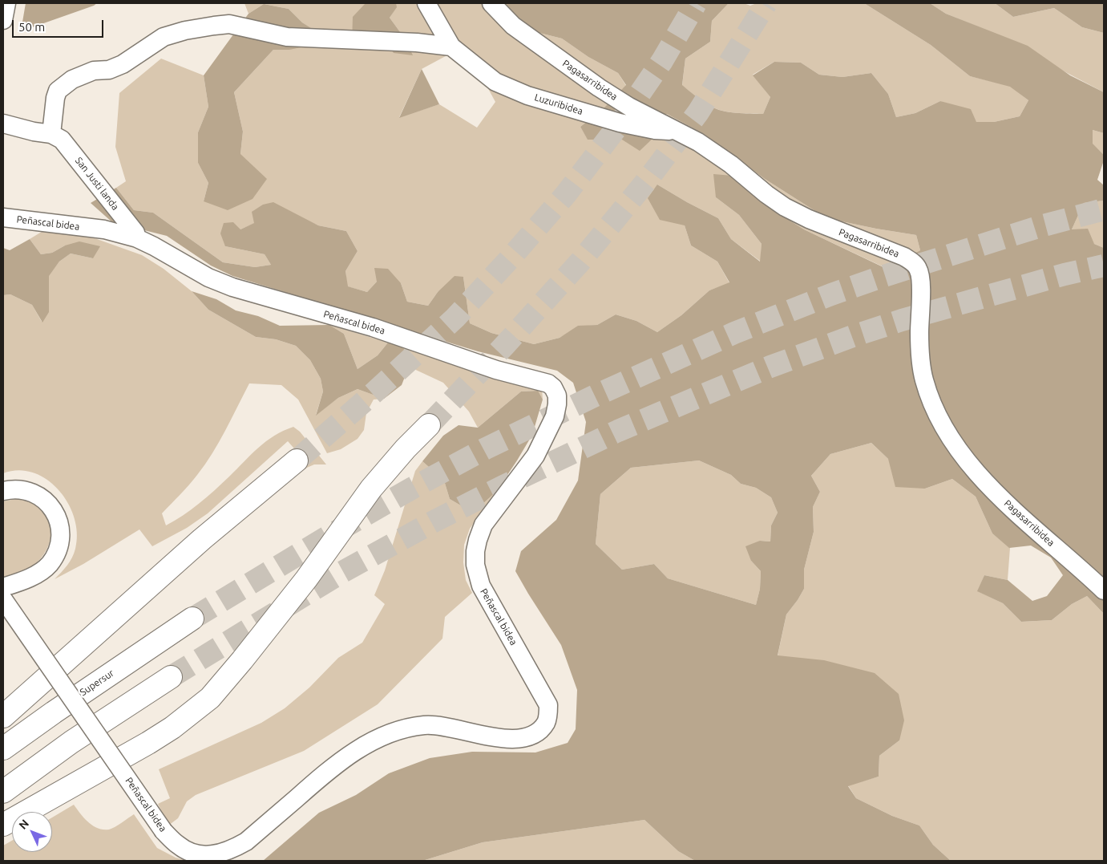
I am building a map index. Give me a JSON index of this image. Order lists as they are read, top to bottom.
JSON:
{
  "streets": {
    "highway": ["Supersur"],
    "street": [
      "Pagasarribidea",
      "Luzuribidea",
      "San Justi landa",
      "Peñascal bidea"
    ]
  },
  "crossings": [
    ["Pagasarribidea", "Luzuribidea"],
    ["San Justi landa", "Peñascal bidea"]
  ],
  "scale_bar": "50 m",
  "north": "top left"
}
